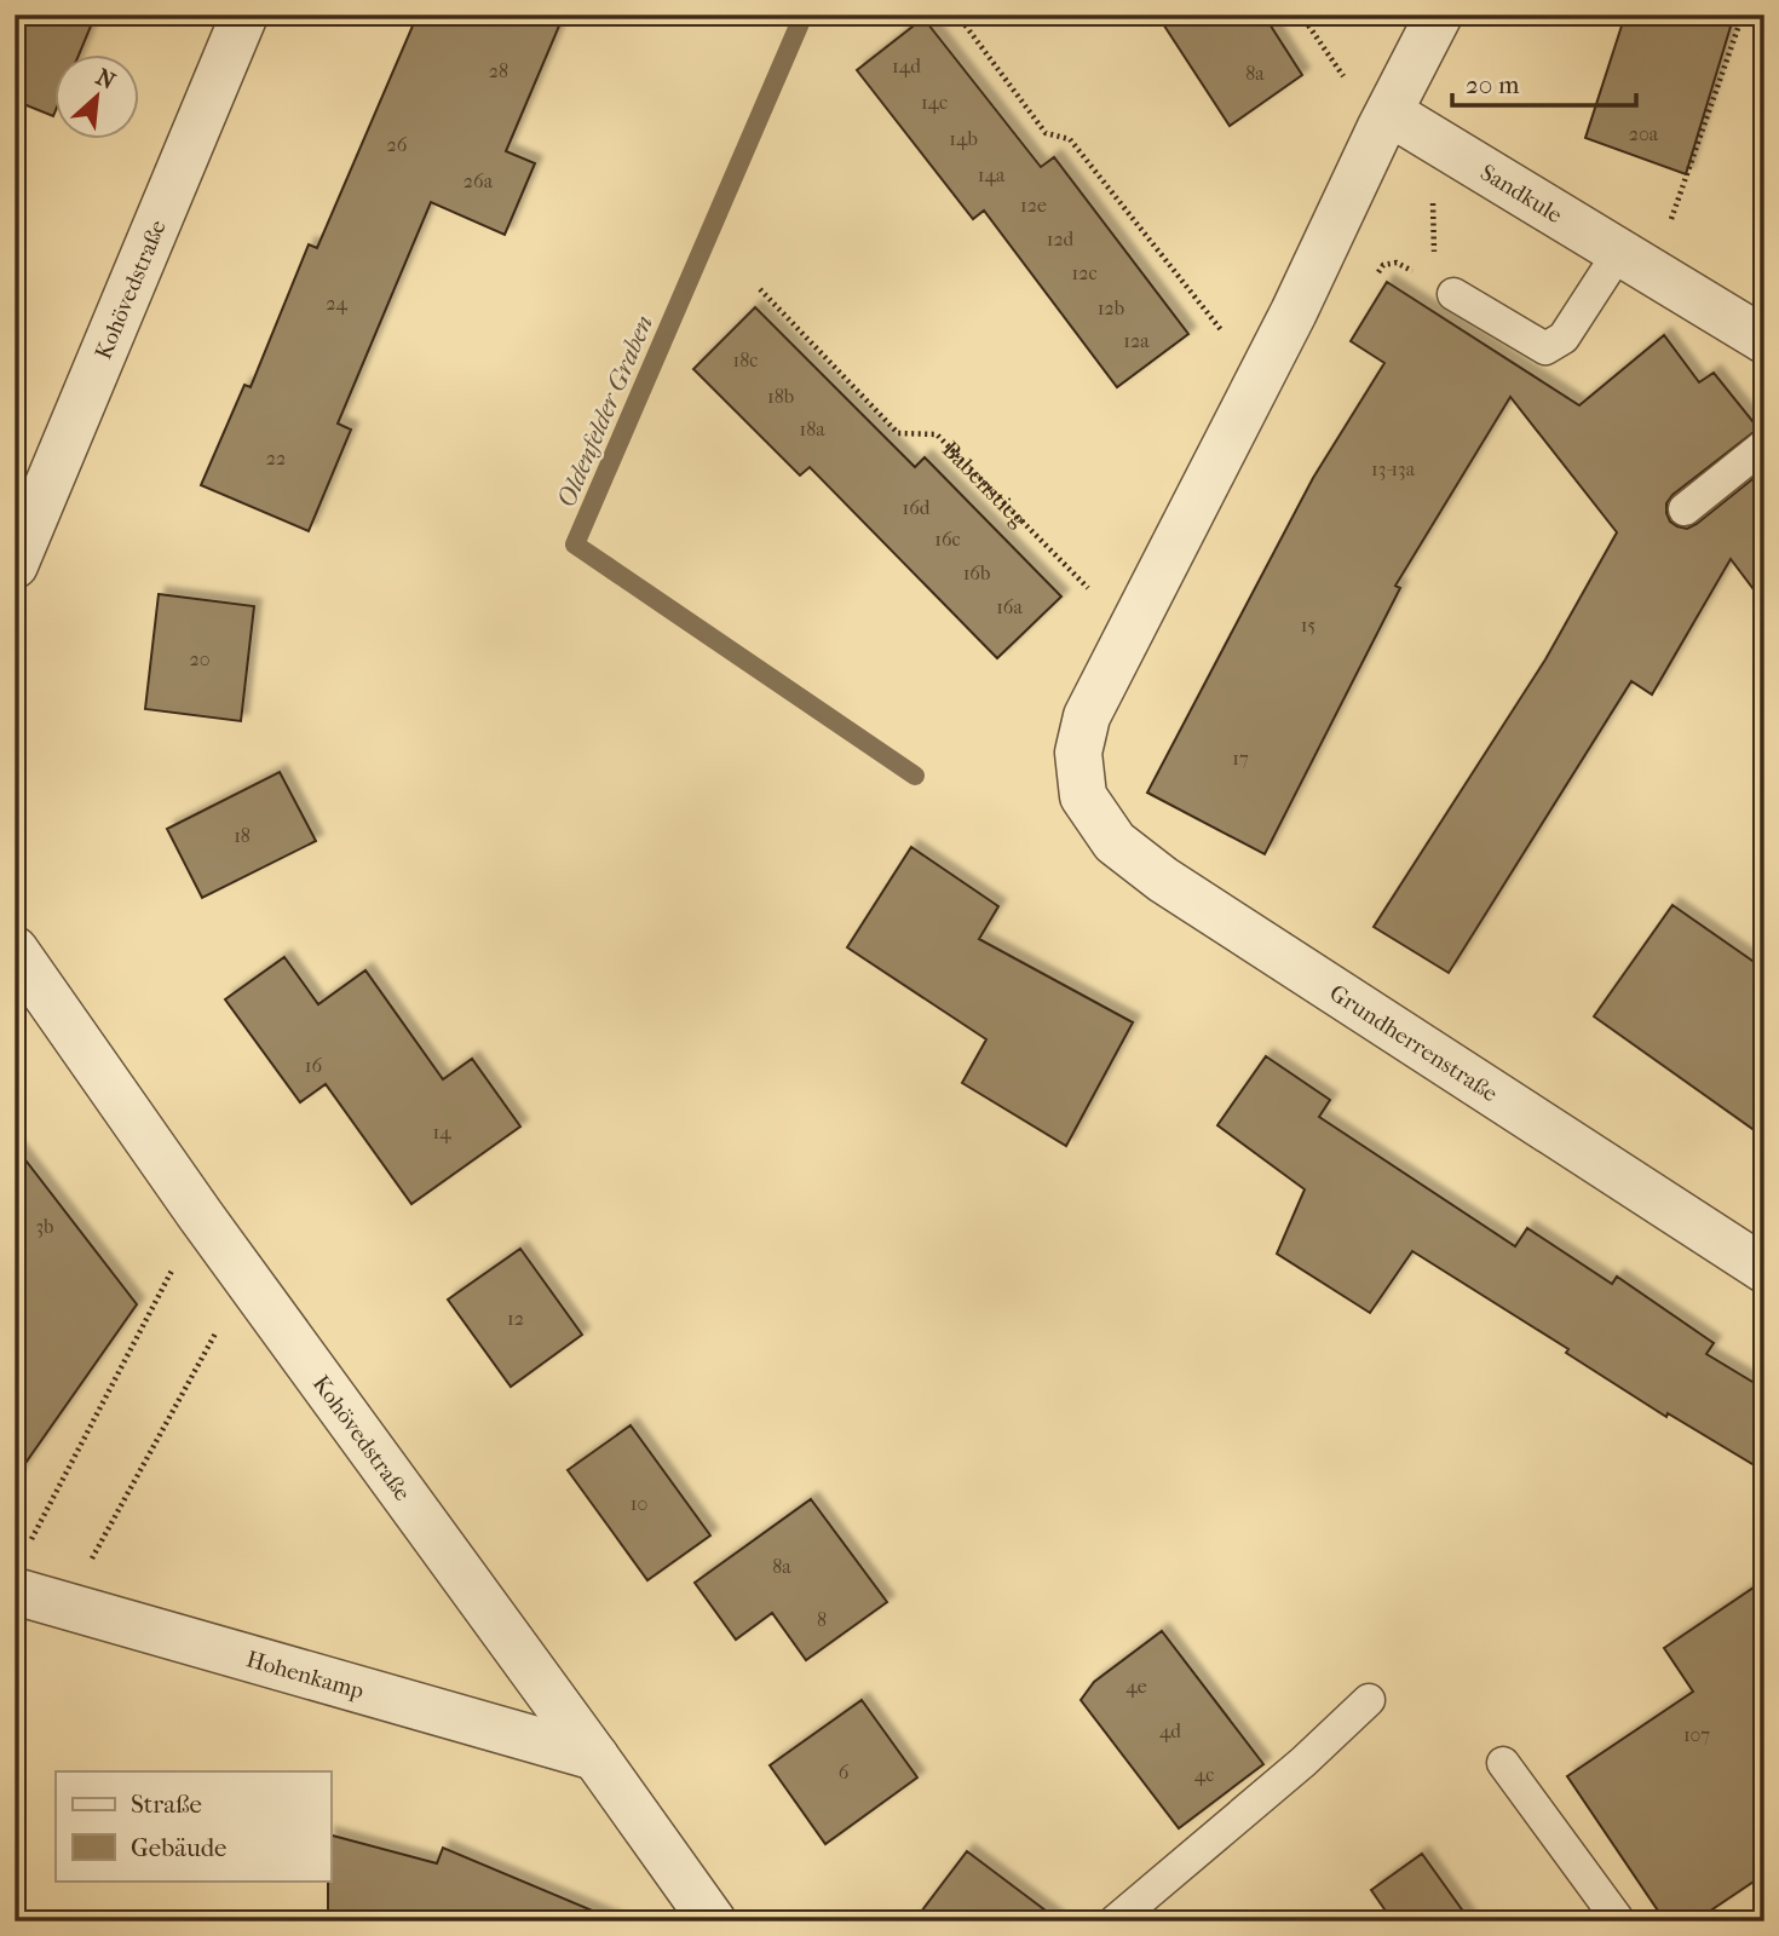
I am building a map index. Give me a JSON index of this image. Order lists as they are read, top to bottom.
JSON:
{
  "streets": {
    "street": [
      "Sandkule",
      "Kohövedstraße",
      "Grundherrenstraße",
      "Hohenkamp"
    ],
    "path": ["Babenstieg"]
  },
  "crossings": [
    ["Kohövedstraße", "Hohenkamp"],
    ["Babenstieg", "Grundherrenstraße"]
  ],
  "water": ["Oldenfelder Graben"],
  "house_numbers": [
    "14d",
    "28",
    "8a",
    "14c",
    "20a",
    "14b",
    "26",
    "14a",
    "26a",
    "12e",
    "12d",
    "12c",
    "24",
    "12b",
    "12a",
    "18c",
    "18b",
    "18a",
    "22",
    "13-13a",
    "16d",
    "16c",
    "16b",
    "16a",
    "15",
    "20",
    "17",
    "18",
    "16",
    "14",
    "3b",
    "12",
    "10",
    "8a",
    "8",
    "4e",
    "4d",
    "107",
    "6",
    "4c"
  ],
  "legend": ["Straße", "Gebäude"],
  "scale_bar": "20 m",
  "north": "top right"
}
